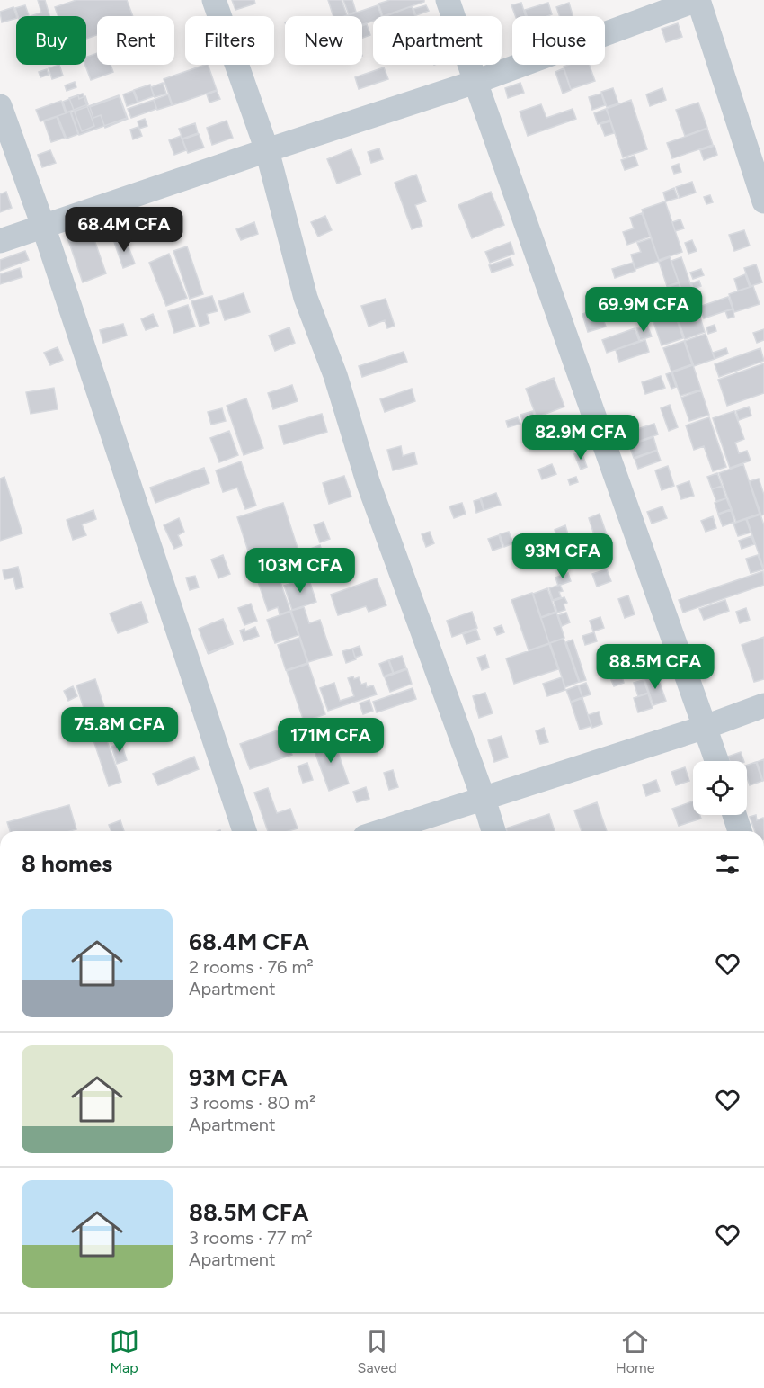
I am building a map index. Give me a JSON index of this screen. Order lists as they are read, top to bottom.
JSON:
{
  "page": {
    "chip": [
      "Buy",
      "Rent",
      "Filters",
      "New",
      "Apartment",
      "House"
    ],
    "price": [
      "68.4M CFA",
      "69.9M CFA",
      "82.9M CFA",
      "93M CFA",
      "103M CFA",
      "88.5M CFA",
      "75.8M CFA",
      "171M CFA"
    ],
    "heading": "8 homes",
    "list": [
      {
        "name": "68.4M CFA",
        "note": "2 rooms · 76 m² · Apartment"
      },
      {
        "name": "93M CFA",
        "note": "3 rooms · 80 m² · Apartment"
      },
      {
        "name": "88.5M CFA",
        "note": "3 rooms · 77 m² · Apartment"
      }
    ],
    "tabs": ["Map", "Saved", "Home"]
  }
}
